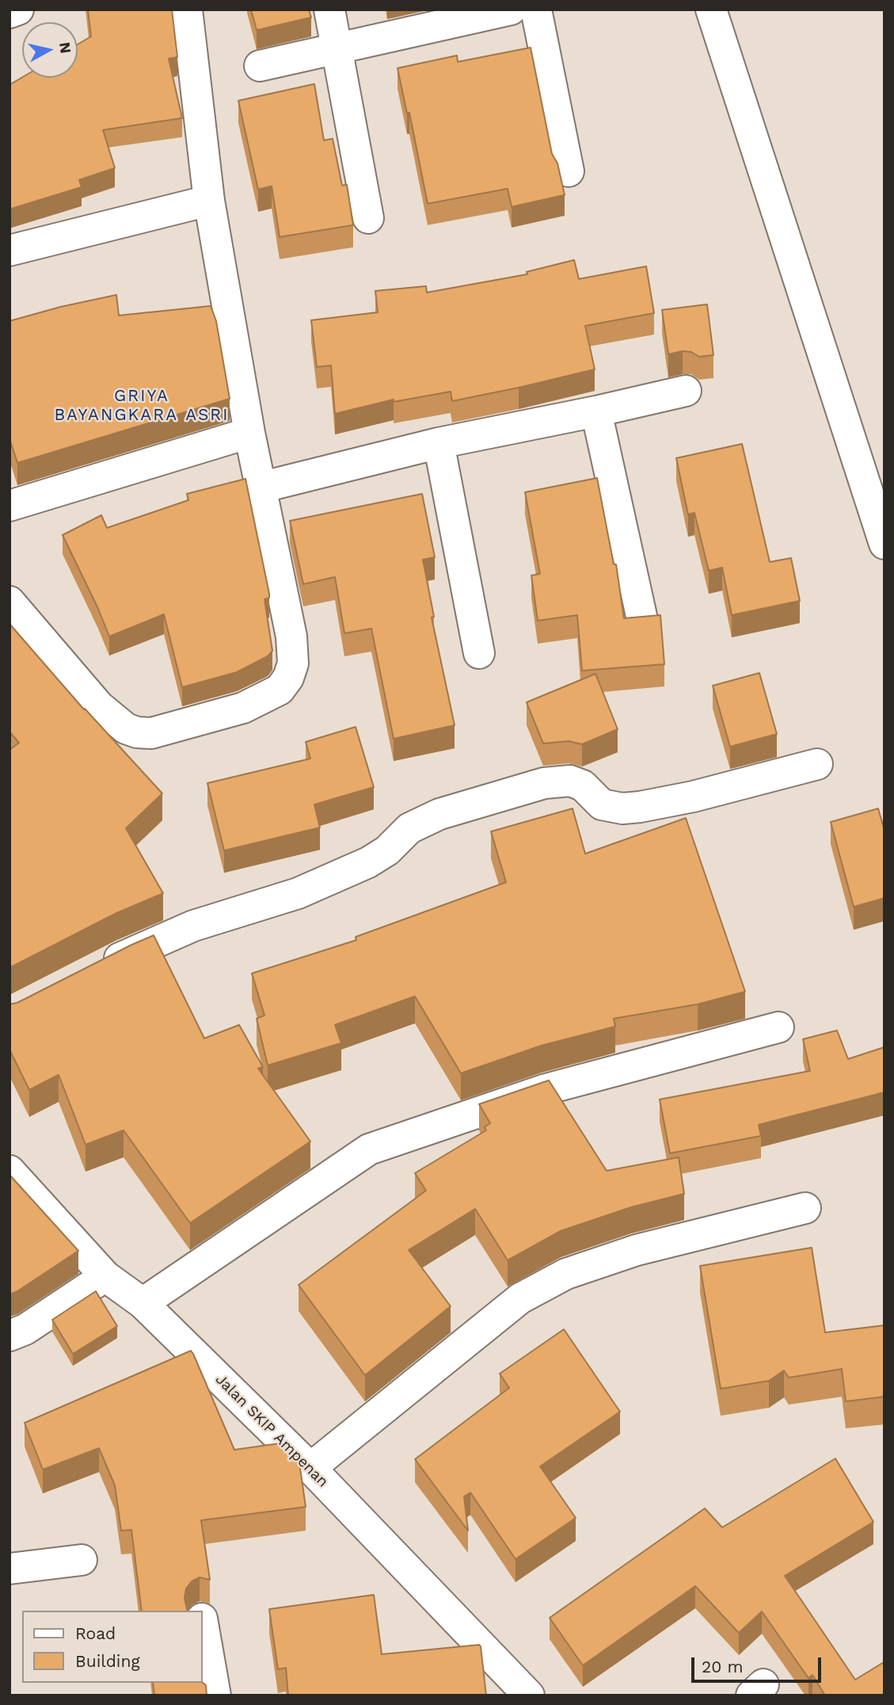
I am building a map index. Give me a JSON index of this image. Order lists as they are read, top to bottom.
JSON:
{
  "streets": {
    "street": ["Jalan SKIP Ampenan"]
  },
  "districts": ["GRIYA BAYANGKARA ASRI"],
  "legend": ["Road", "Building"],
  "scale_bar": "20 m",
  "north": "right"
}
